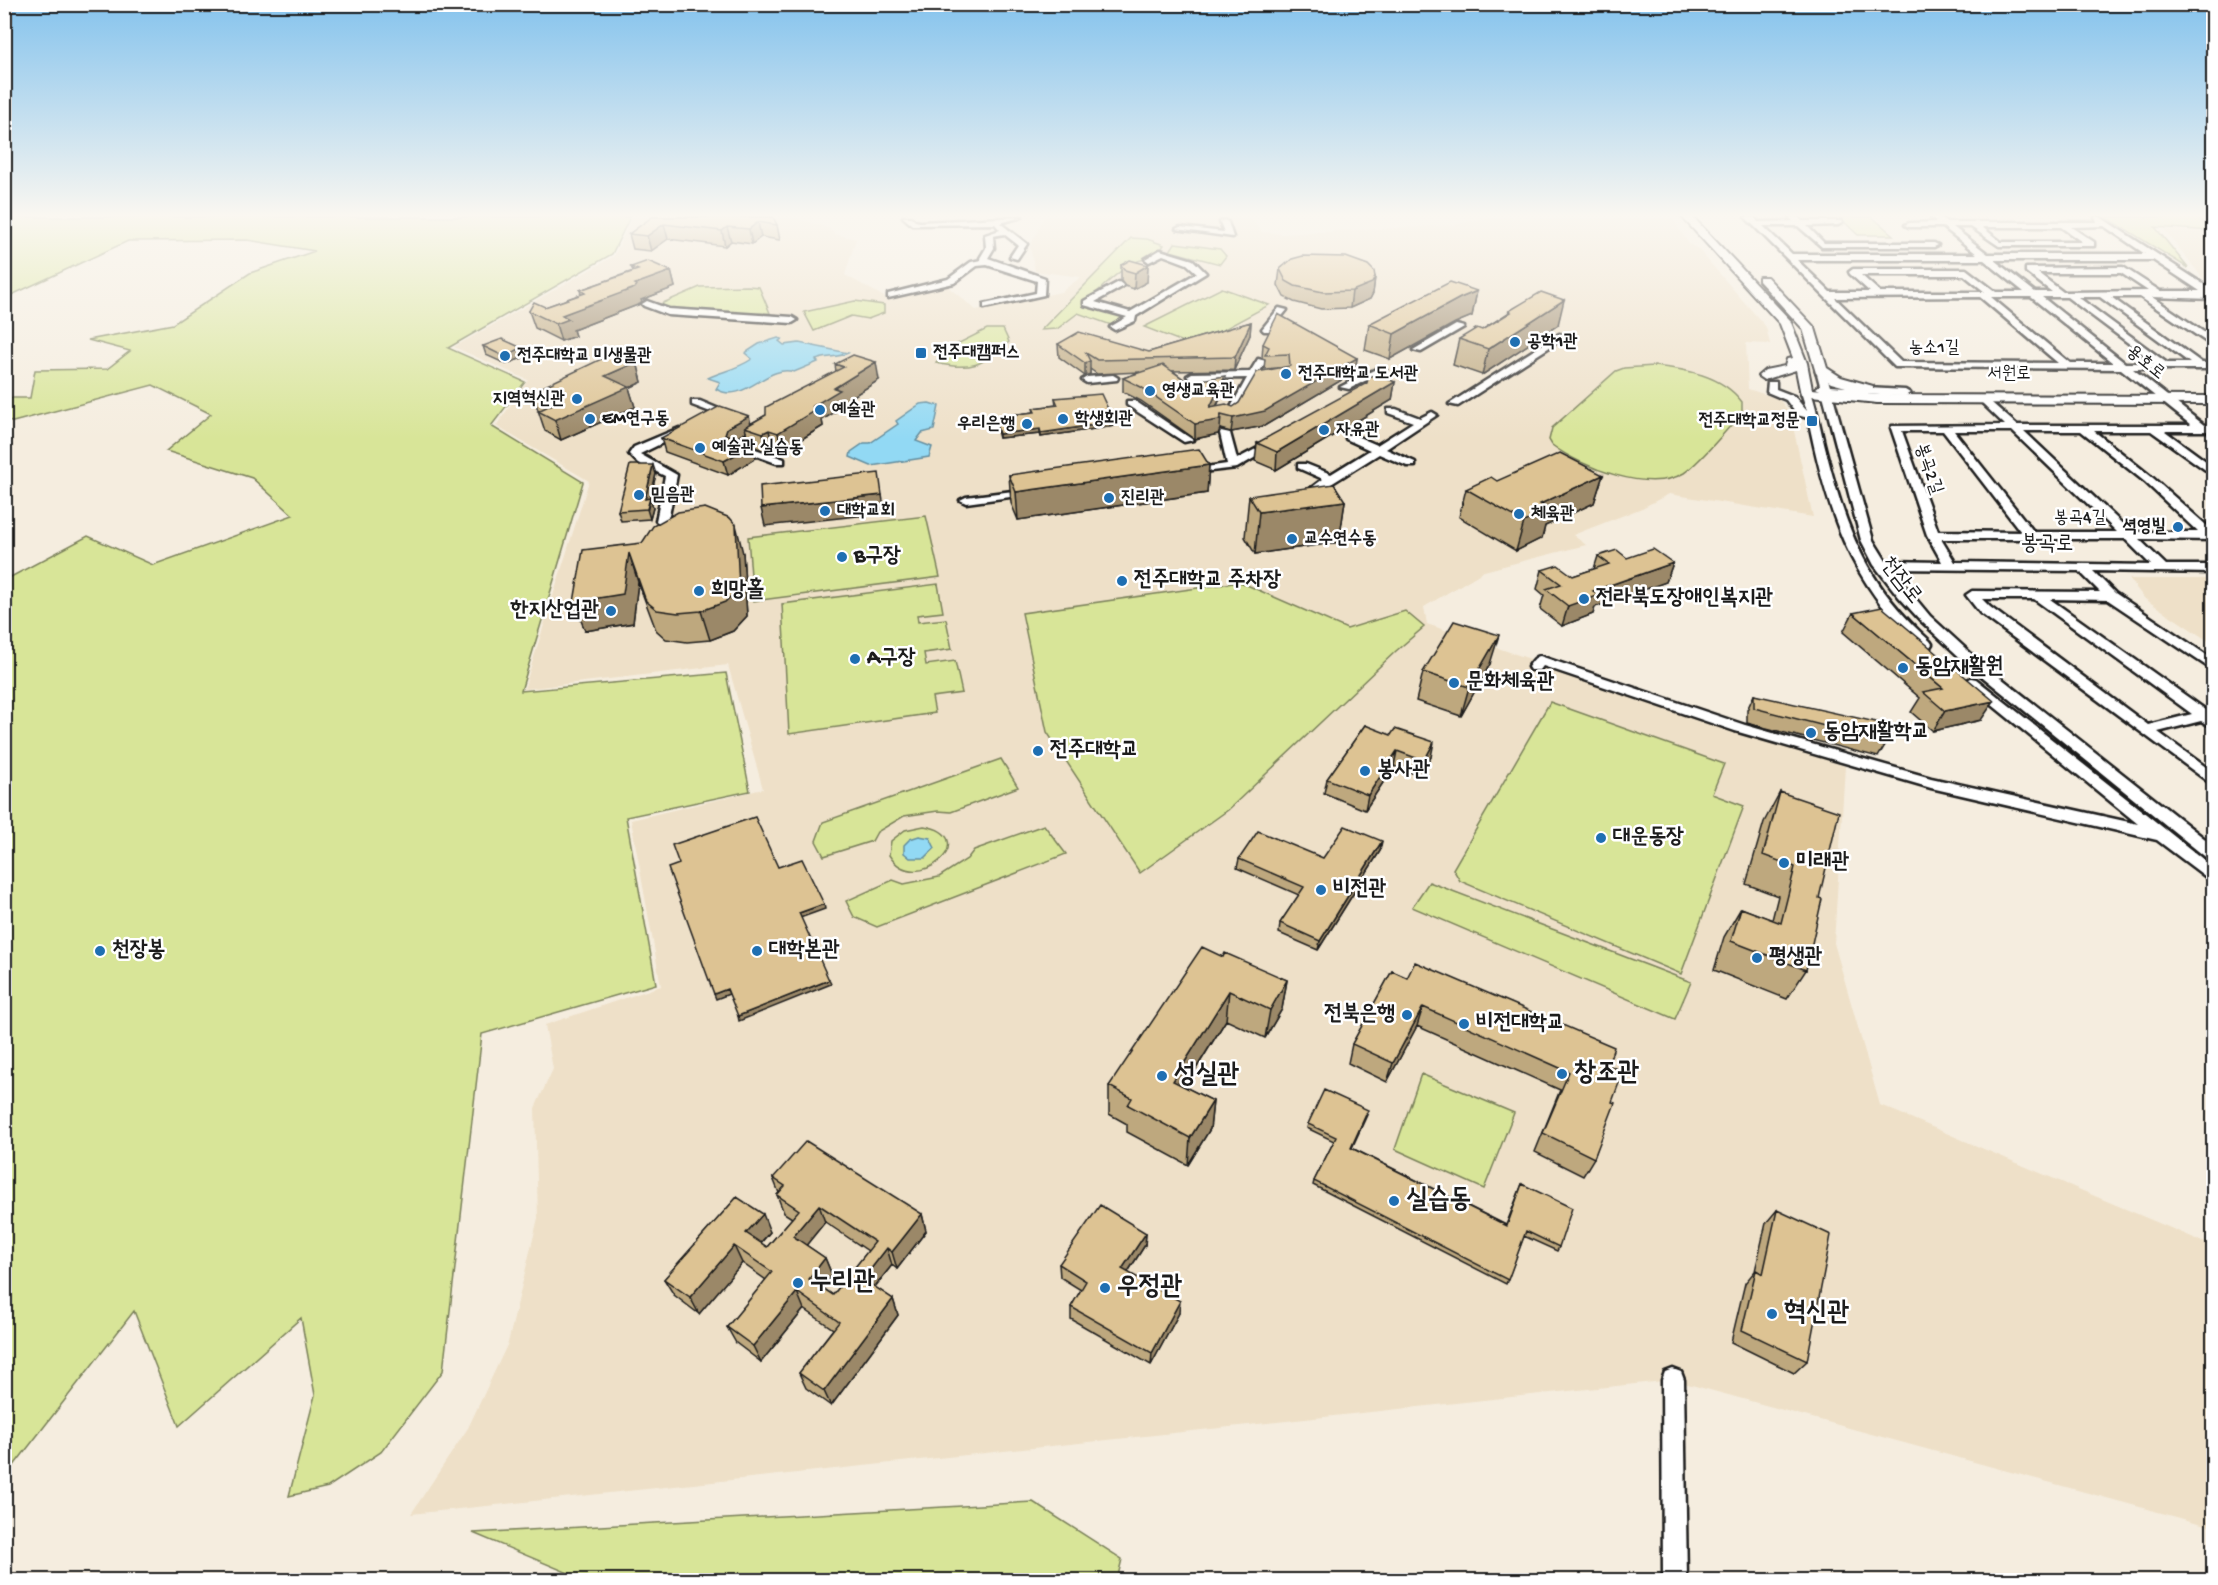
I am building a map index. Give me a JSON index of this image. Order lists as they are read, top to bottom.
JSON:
{
  "streets": {
    "main road": ["서원로", "천잠로"],
    "street": [
      "농소1길",
      "용호로",
      "봉곡2길",
      "봉곡4길",
      "봉곡로"
    ]
  },
  "crossings": [
    ["농소1길", "용호로"],
    ["용호로", "서원로"],
    ["용호로", "봉곡2길"],
    ["서원로", "천잠로"],
    ["봉곡2길", "봉곡4길"],
    ["봉곡2길", "봉곡로"],
    ["봉곡로", "천잠로"]
  ],
  "places": {
    "other": [
      "공학1관",
      "전주대학교 미생물관",
      "전주대학교 도서관",
      "영생교육관",
      "지역혁신관",
      "예술관",
      "EM연구동",
      "학생회관",
      "우리은행",
      "자유관",
      "예술관 실습동",
      "믿음관",
      "진리관",
      "대학교회",
      "체육관",
      "셕영빌",
      "교수연수동",
      "B구장",
      "전주대학교 주차장",
      "희망홀",
      "전라북도장애인복지관",
      "한지산업관",
      "A구장",
      "동암재활원",
      "문화체육관",
      "동암재활학교",
      "전주대학교",
      "봉사관",
      "대운동장",
      "미래관",
      "비전관",
      "천장봉",
      "대학본관",
      "평생관",
      "전북은행",
      "비전대학교",
      "창조관",
      "성실관",
      "실습동",
      "누리관",
      "우정관",
      "혁신관"
    ],
    "transit": ["전주대캠퍼스", "전주대학교정문"]
  }
}
